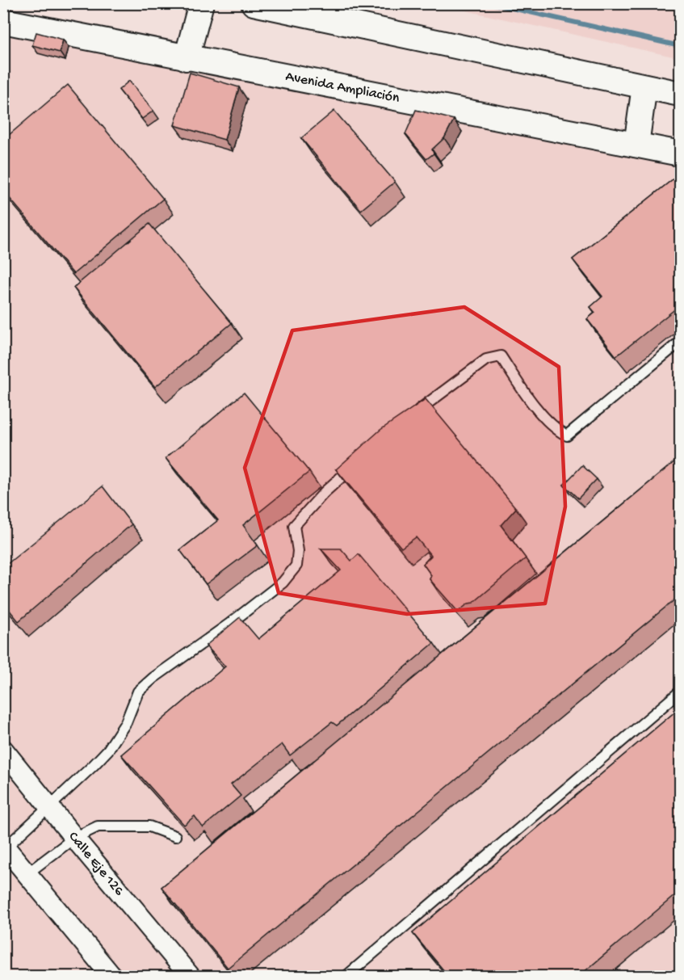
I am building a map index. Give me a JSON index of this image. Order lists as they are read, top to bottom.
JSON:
{
  "streets": {
    "street": ["Avenida Ampliación", "Calle Eje 126"]
  }
}
